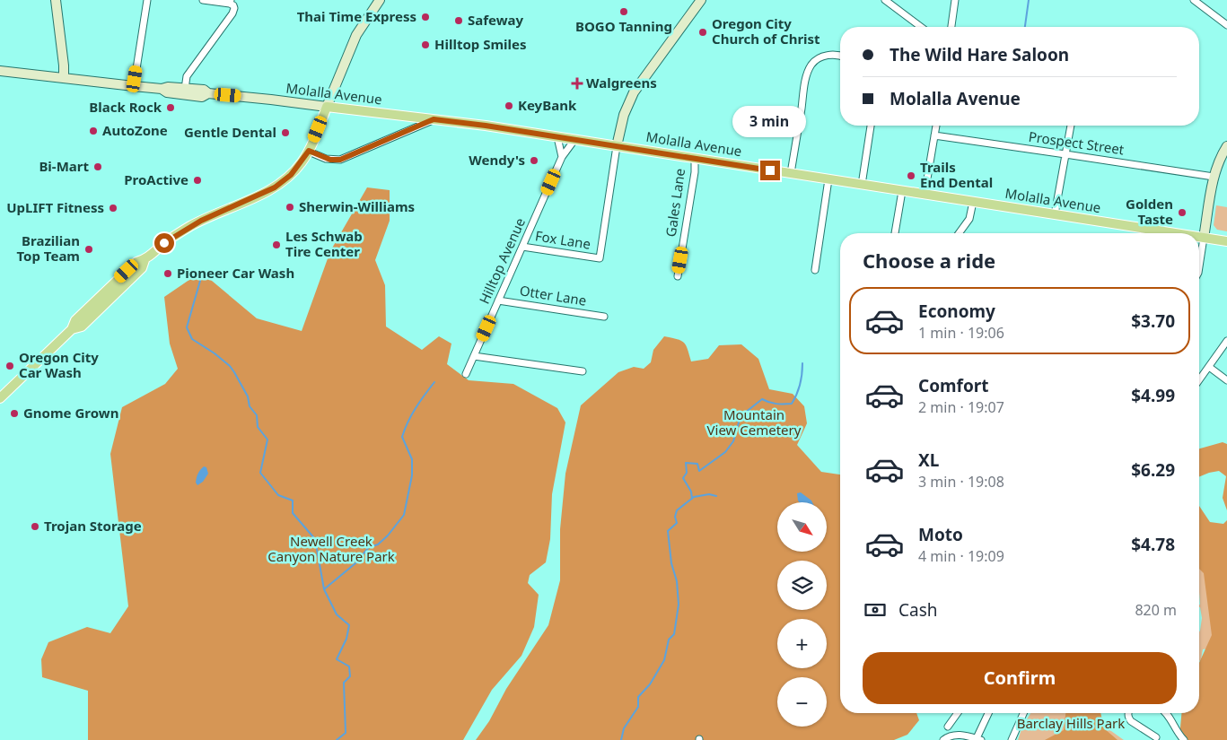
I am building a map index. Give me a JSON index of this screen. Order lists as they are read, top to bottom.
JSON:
{
  "streets": {
    "main road": ["Molalla Avenue"],
    "street": [
      "Prospect Street",
      "Gales Lane",
      "Fox Lane",
      "Hilltop Avenue",
      "Otter Lane"
    ]
  },
  "crossings": [
    ["Molalla Avenue", "Gales Lane"],
    ["Molalla Avenue", "Fox Lane"],
    ["Molalla Avenue", "Hilltop Avenue"],
    ["Fox Lane", "Hilltop Avenue"],
    ["Hilltop Avenue", "Otter Lane"]
  ],
  "parks": ["Mountain View Cemetery", "Newell Creek Canyon Nature Park", "Barclay Hills Park"],
  "places": {
    "other": [
      "BOGO Tanning",
      "Thai Time Express",
      "Safeway",
      "Oregon City Church of Christ",
      "Hilltop Smiles",
      "KeyBank",
      "Black Rock",
      "AutoZone",
      "Gentle Dental",
      "Wendy's",
      "Bi-Mart",
      "Trails End Dental",
      "ProActive",
      "Sherwin-Williams",
      "UpLIFT Fitness",
      "Golden Taste",
      "Les Schwab Tire Center",
      "Brazilian Top Team",
      "Pioneer Car Wash",
      "Oregon City Car Wash",
      "Gnome Grown",
      "Trojan Storage"
    ],
    "health": ["Walgreens"]
  },
  "north": "bottom right",
  "page": {
    "banner": ["The Wild Hare Saloon", "Molalla Avenue"],
    "bubble": "3 min",
    "heading": "Choose a ride",
    "list": [
      {
        "name": "Economy",
        "note": "1 min · 19:06",
        "value": "$3.70"
      },
      {
        "name": "Comfort",
        "note": "2 min · 19:07",
        "value": "$4.99"
      },
      {
        "name": "XL",
        "note": "3 min · 19:08",
        "value": "$6.29"
      },
      {
        "name": "Moto",
        "note": "4 min · 19:09",
        "value": "$4.78"
      }
    ],
    "map_buttons": ["+", "−"],
    "pay": ["Cash", "820 m"],
    "buttons": "Confirm"
  }
}
